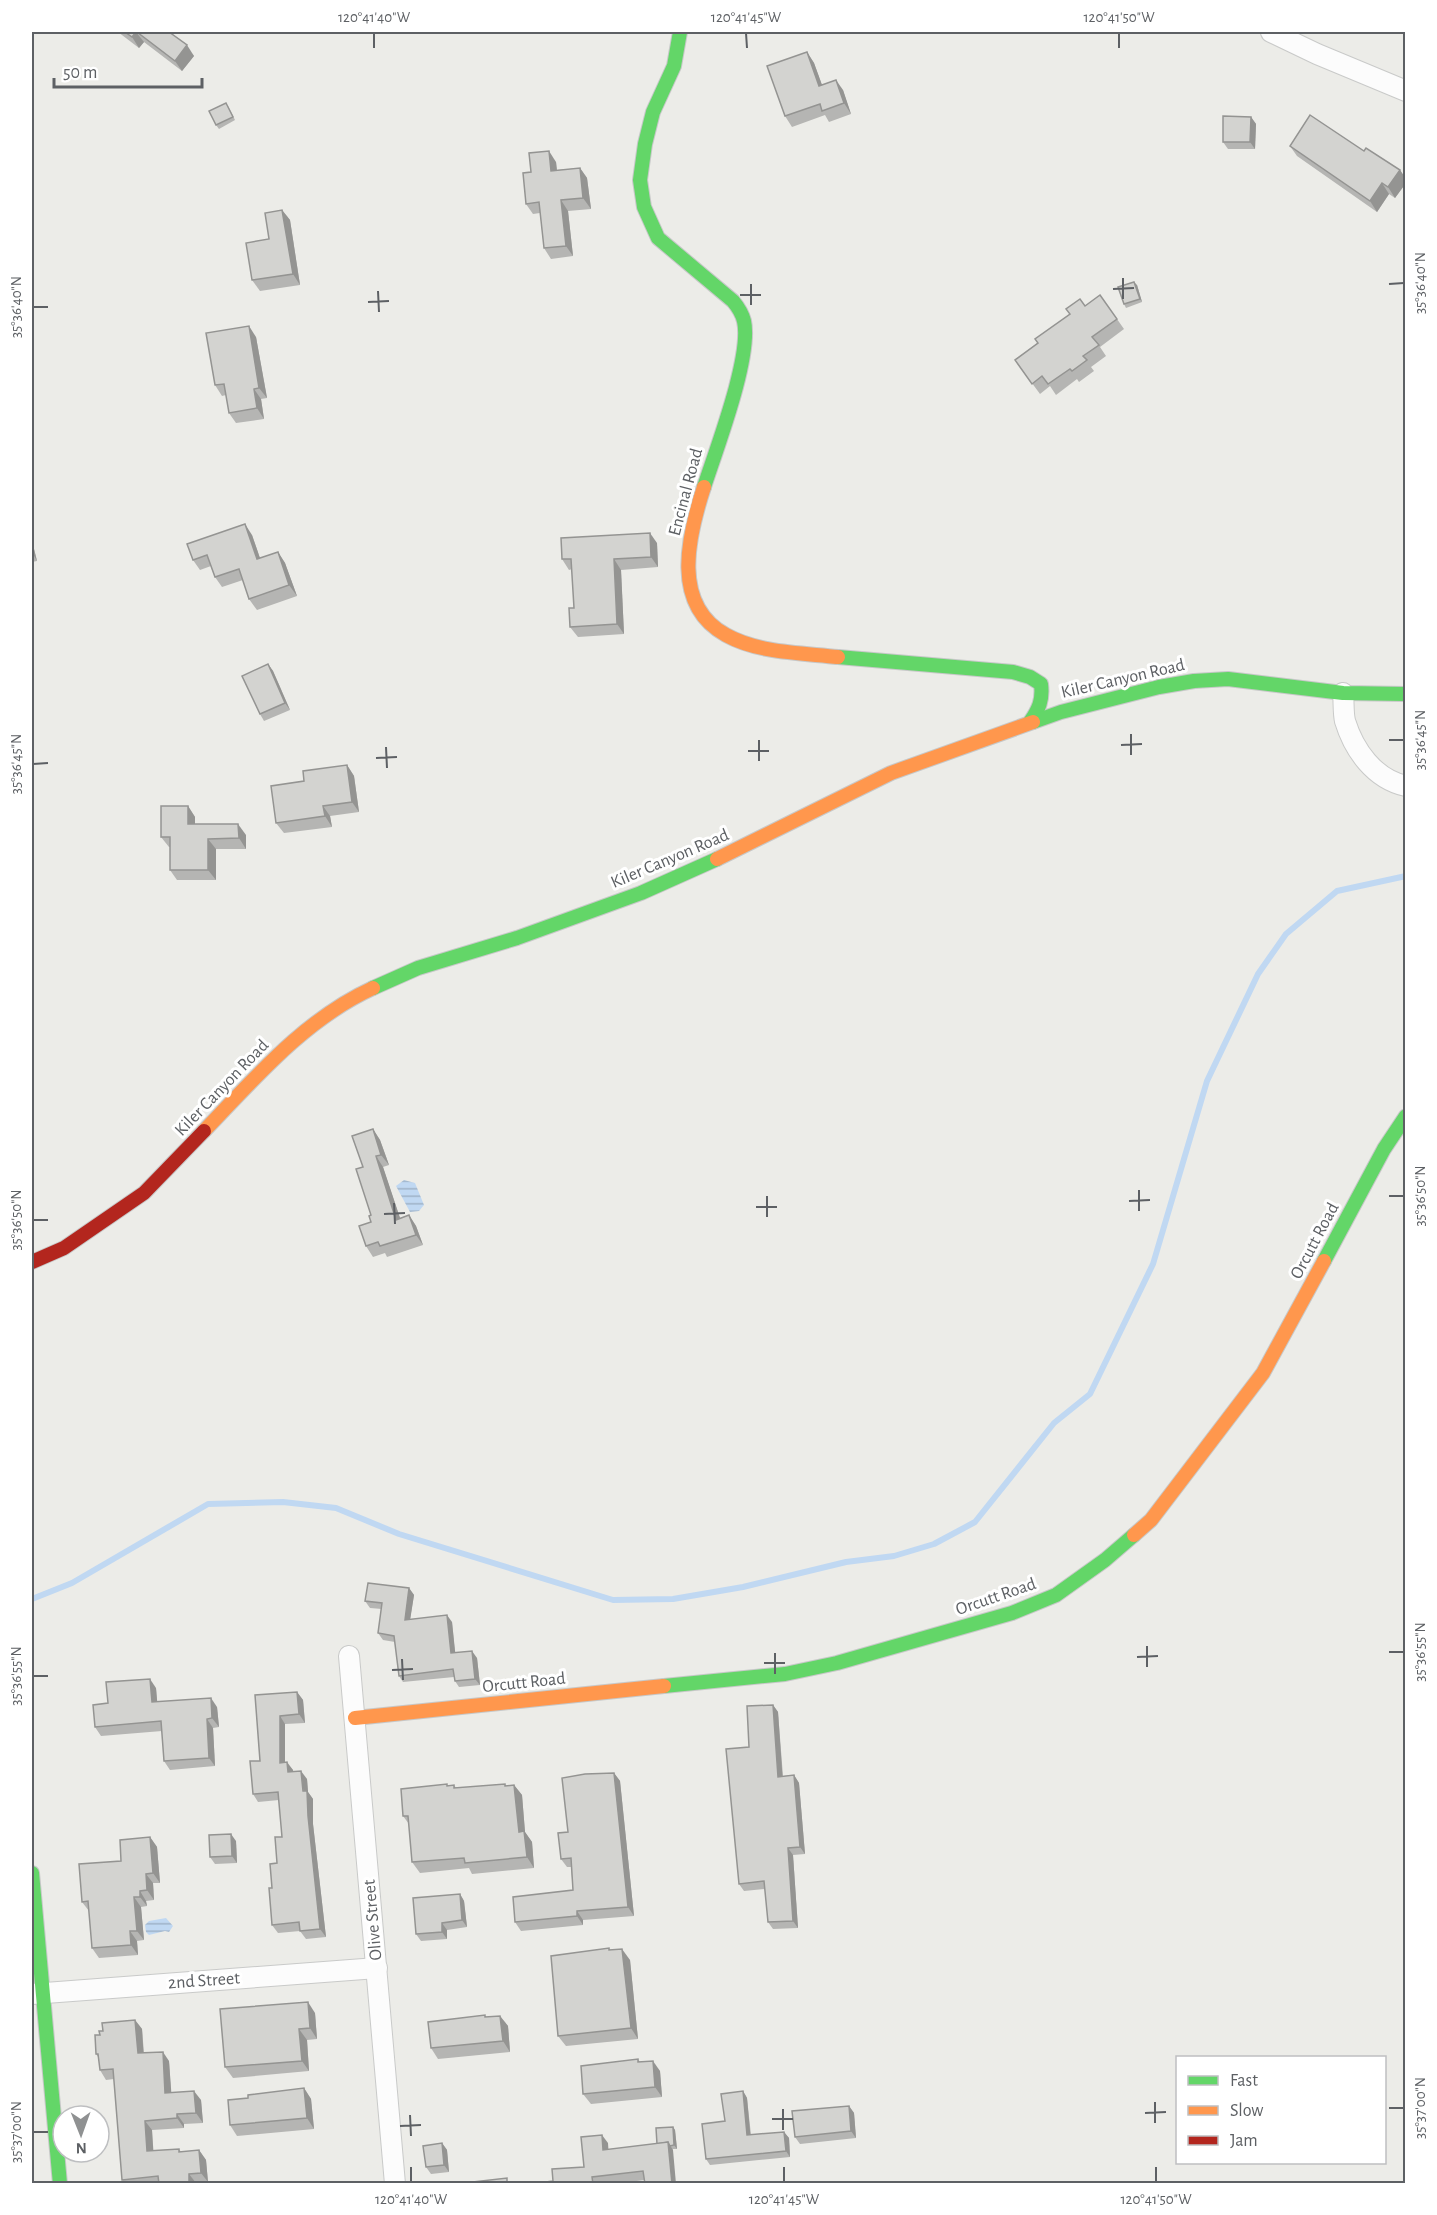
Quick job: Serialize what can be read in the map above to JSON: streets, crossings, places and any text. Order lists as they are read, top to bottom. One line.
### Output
{"streets":{"street":["Encinal Road","Kiler Canyon Road","Orcutt Road","Olive Street","2nd Street"]},"crossings":[["Encinal Road","Kiler Canyon Road"],["Orcutt Road","Olive Street"],["Olive Street","2nd Street"]],"legend":["Fast","Slow","Jam"],"scale_bar":"50 m","north":"bottom","coordinates":["120°41'40\"W","120°41'45\"W","120°41'50\"W","35°36'40\"N","35°36'45\"N","35°36'50\"N","35°36'55\"N","35°37'00\"N"]}
